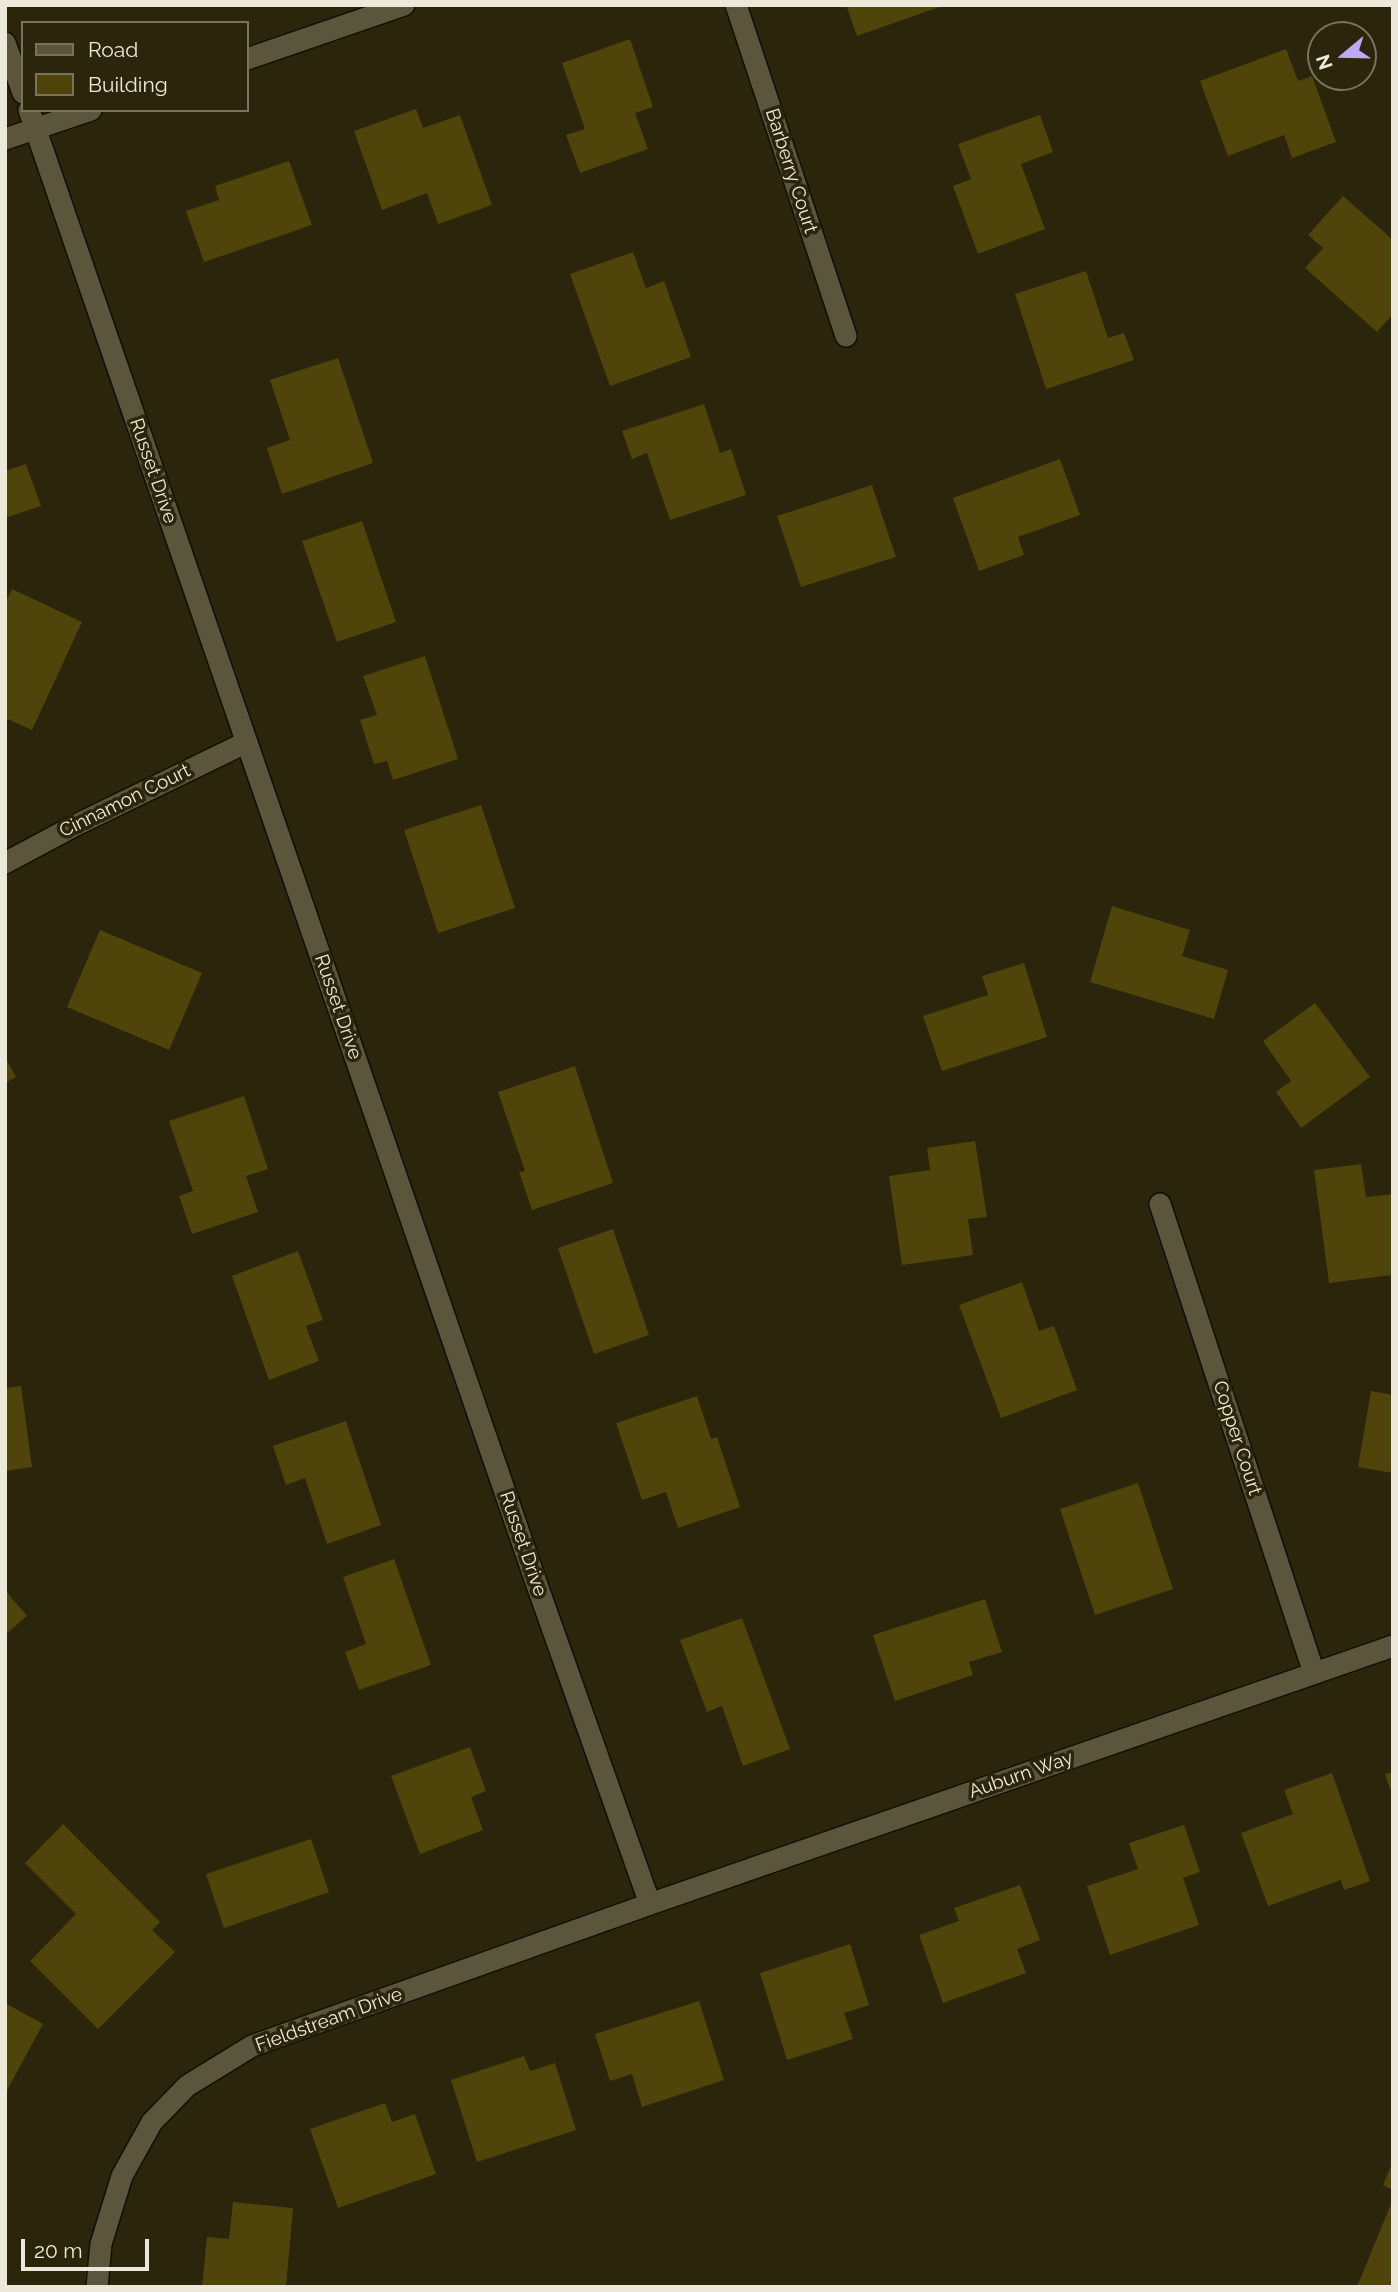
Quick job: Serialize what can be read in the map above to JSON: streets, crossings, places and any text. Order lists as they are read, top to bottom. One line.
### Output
{"streets":{"street":["Barberry Court","Russet Drive","Cinnamon Court","Copper Court","Auburn Way","Fieldstream Drive"]},"crossings":[["Russet Drive","Cinnamon Court"],["Russet Drive","Auburn Way"],["Russet Drive","Fieldstream Drive"],["Copper Court","Auburn Way"],["Auburn Way","Fieldstream Drive"]],"legend":["Road","Building"],"scale_bar":"20 m","north":"left"}
